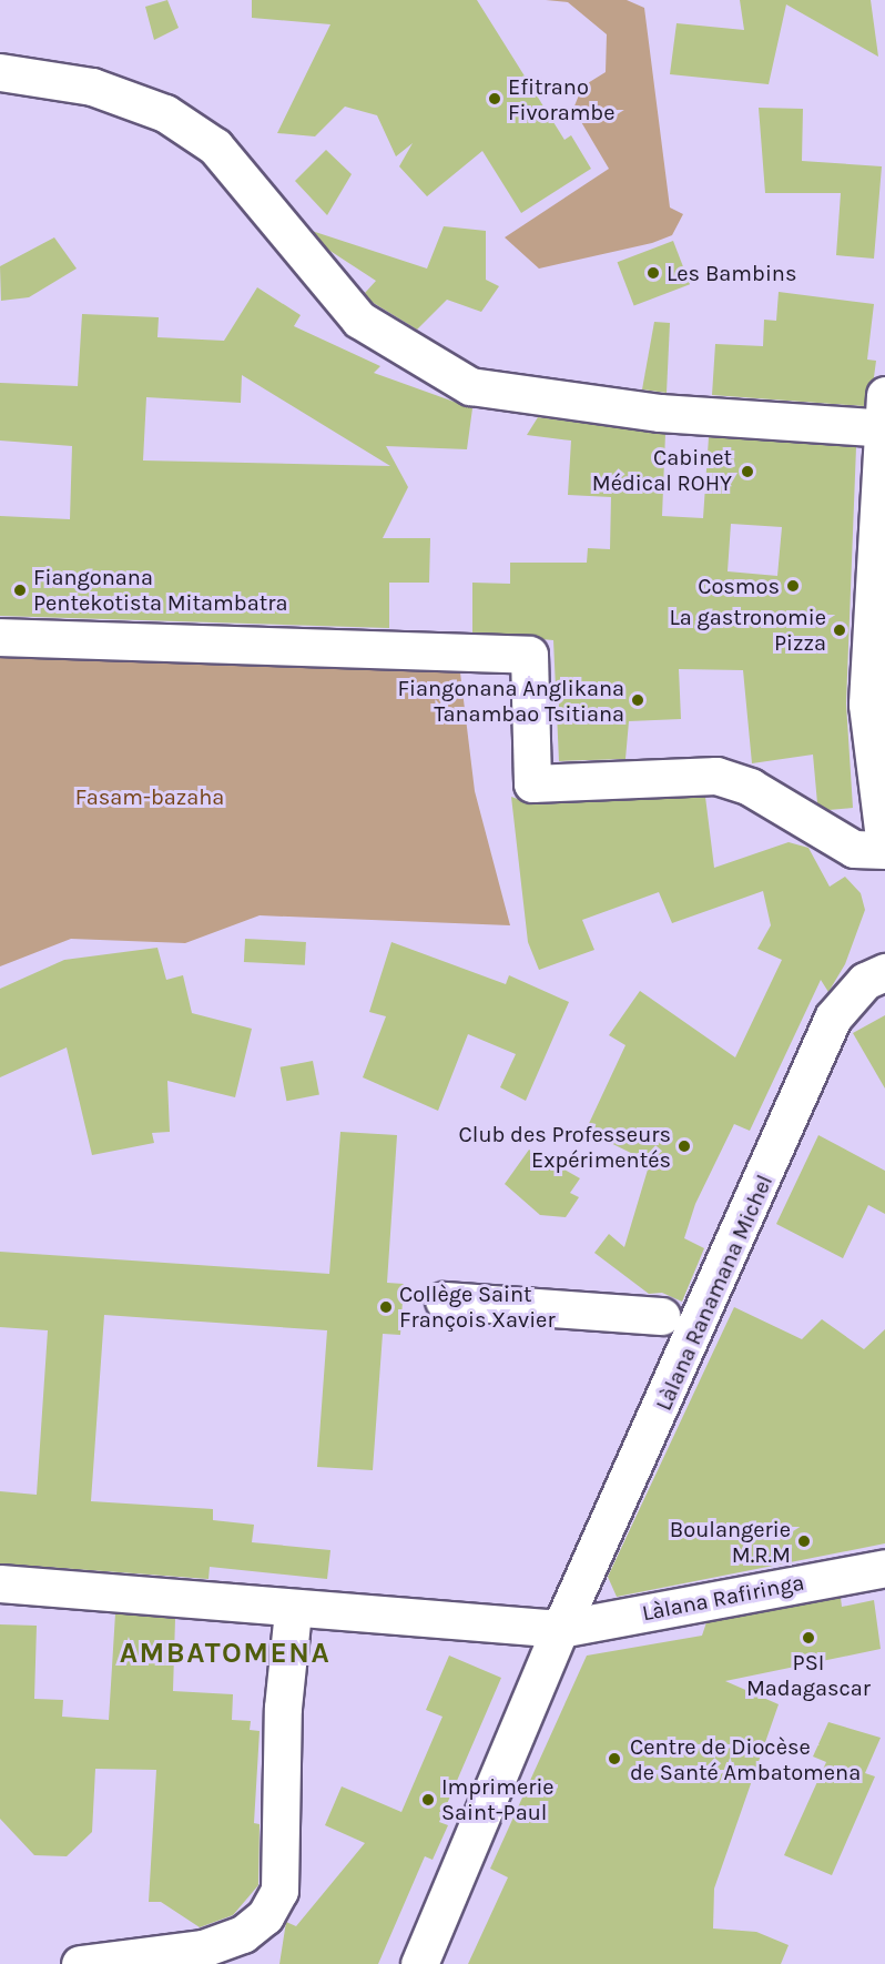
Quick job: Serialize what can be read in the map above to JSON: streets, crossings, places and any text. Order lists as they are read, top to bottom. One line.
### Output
{"streets":{"street":["Làlana Ranamana Michel","Làlana Rafiringa"]},"crossings":[["Làlana Ranamana Michel","Làlana Rafiringa"]],"districts":["AMBATOMENA"],"parks":["Fasam-bazaha"],"places":["Efitrano Fivorambe","Les Bambins","Cabinet Médical ROHY","Cosmos","Fiangonana Pentekotista Mitambatra","La gastronomie Pizza","Fiangonana Anglikana Tanambao Tsitiana","Club des Professeurs Expérimentés","Collège Saint François Xavier","Boulangerie M.R.M","PSI Madagascar","Centre de Diocèse de Santé Ambatomena","Imprimerie Saint-Paul"]}
